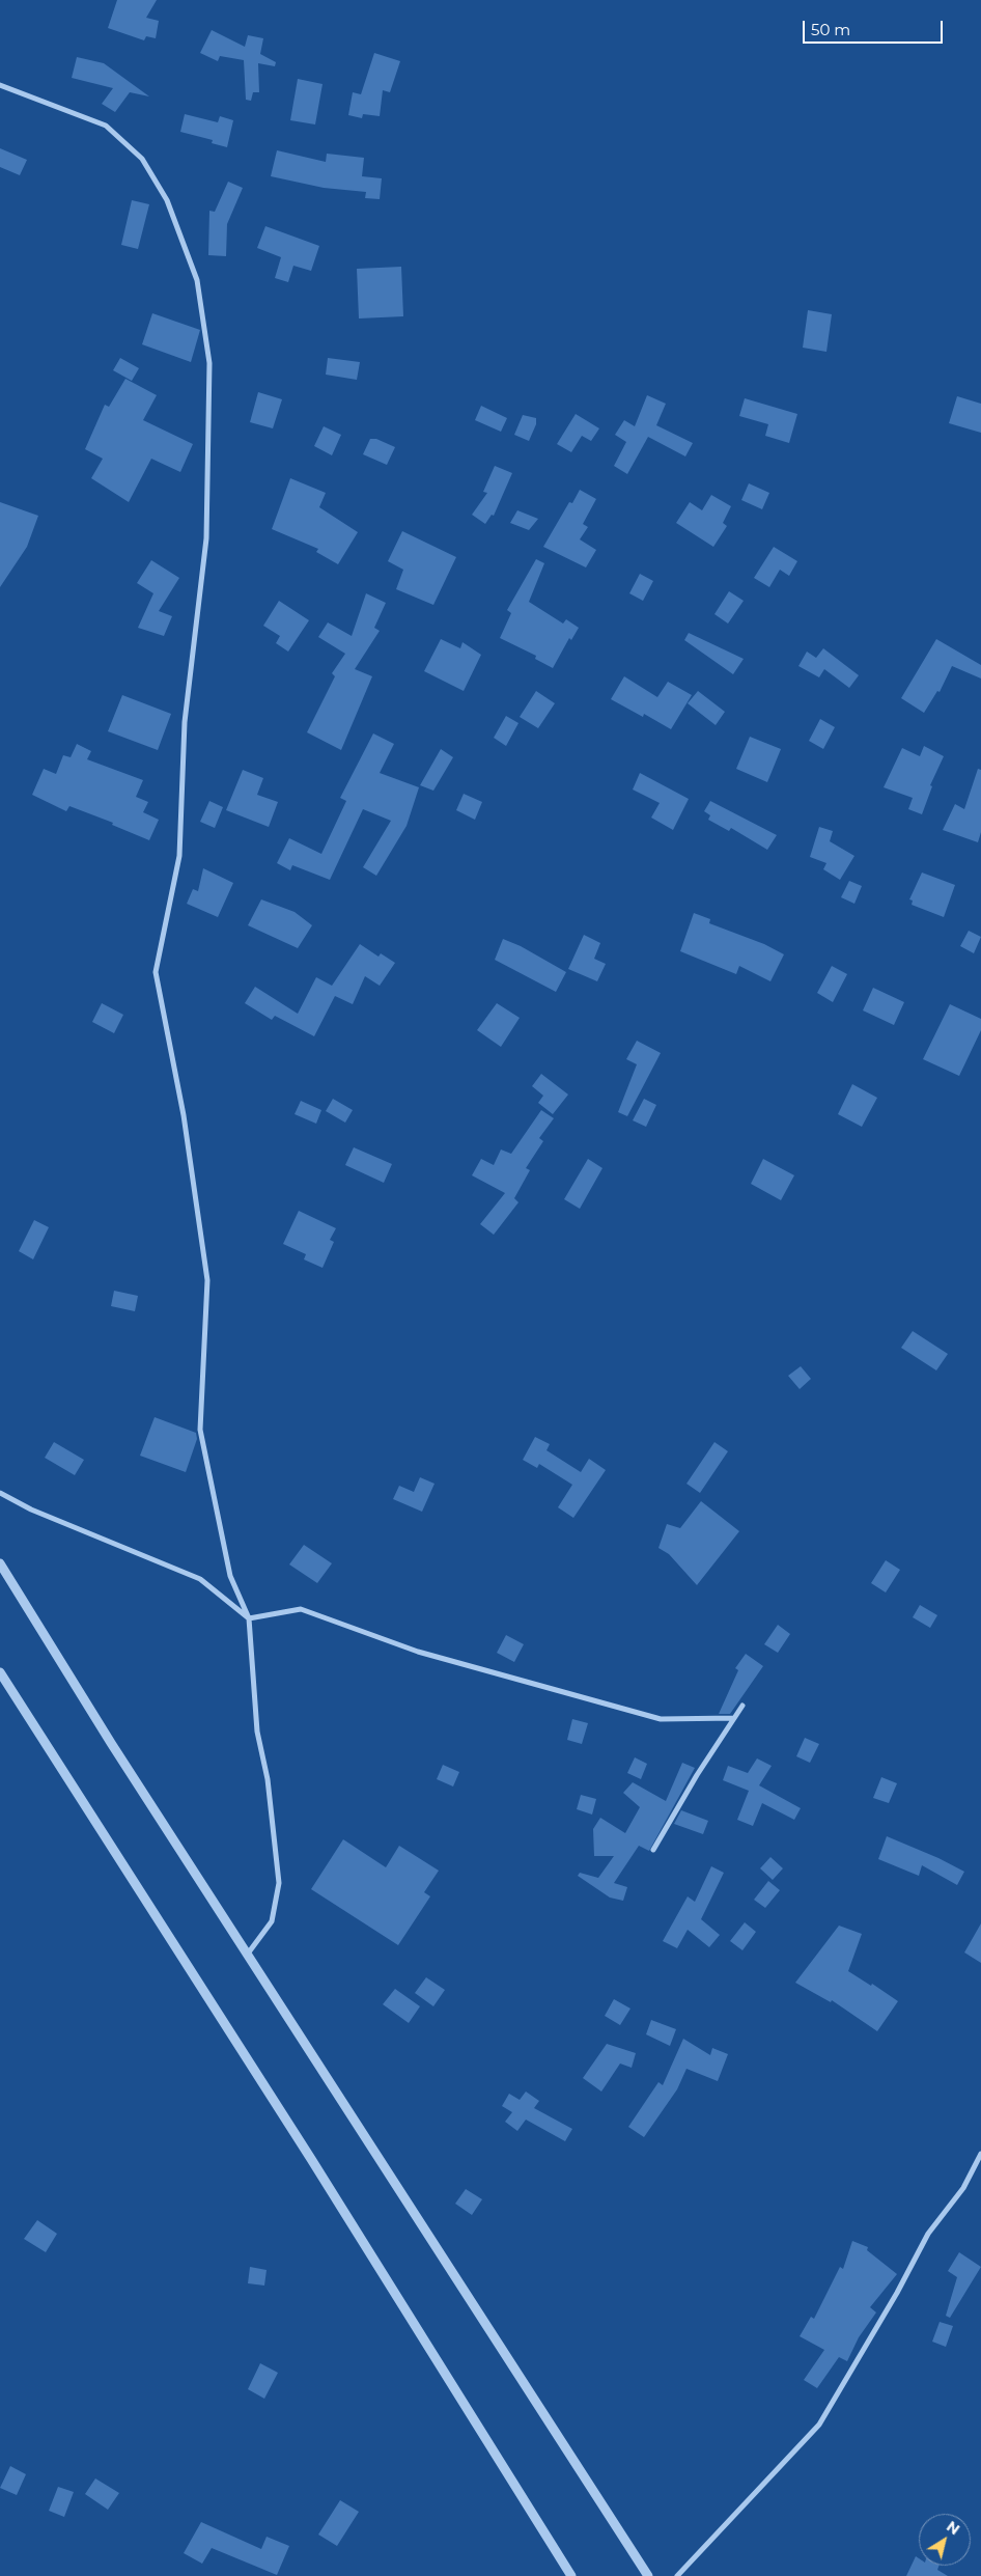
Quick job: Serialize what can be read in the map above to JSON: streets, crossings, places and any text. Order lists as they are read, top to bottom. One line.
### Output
{"scale_bar":"50 m","north":"top right"}
